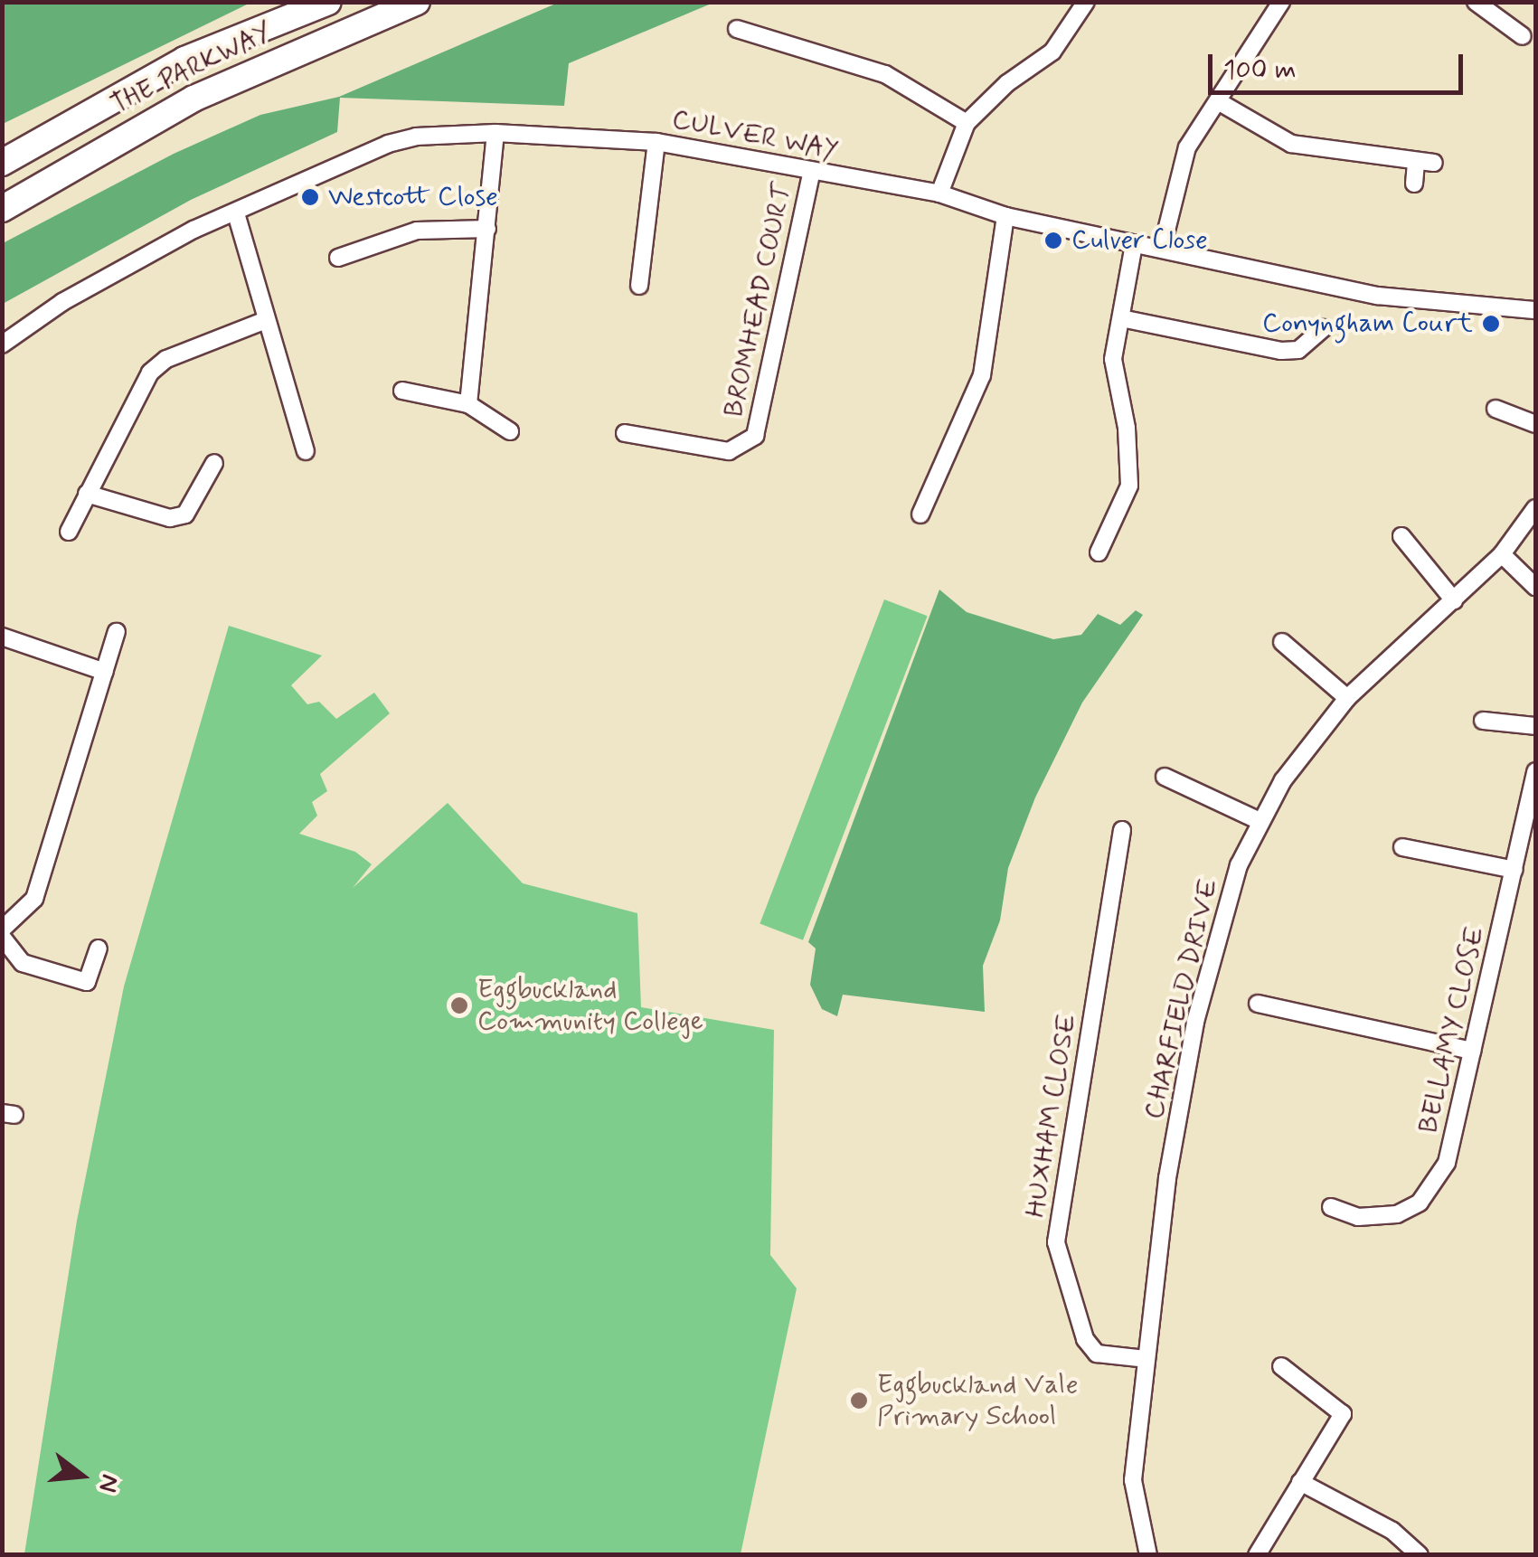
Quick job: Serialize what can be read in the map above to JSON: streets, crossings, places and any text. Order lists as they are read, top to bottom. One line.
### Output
{"streets":{"highway":["THE PARKWAY"],"street":["CULVER WAY","BROMHEAD COURT","CHARFIELD DRIVE","BELLAMY CLOSE","HUXHAM CLOSE"]},"crossings":[["CULVER WAY","BROMHEAD COURT"],["CHARFIELD DRIVE","HUXHAM CLOSE"]],"places":["Westcott Close","Culver Close","Conyngham Court","Eggbuckland Community College","Eggbuckland Vale Primary School"],"scale_bar":"100 m","north":"right"}
